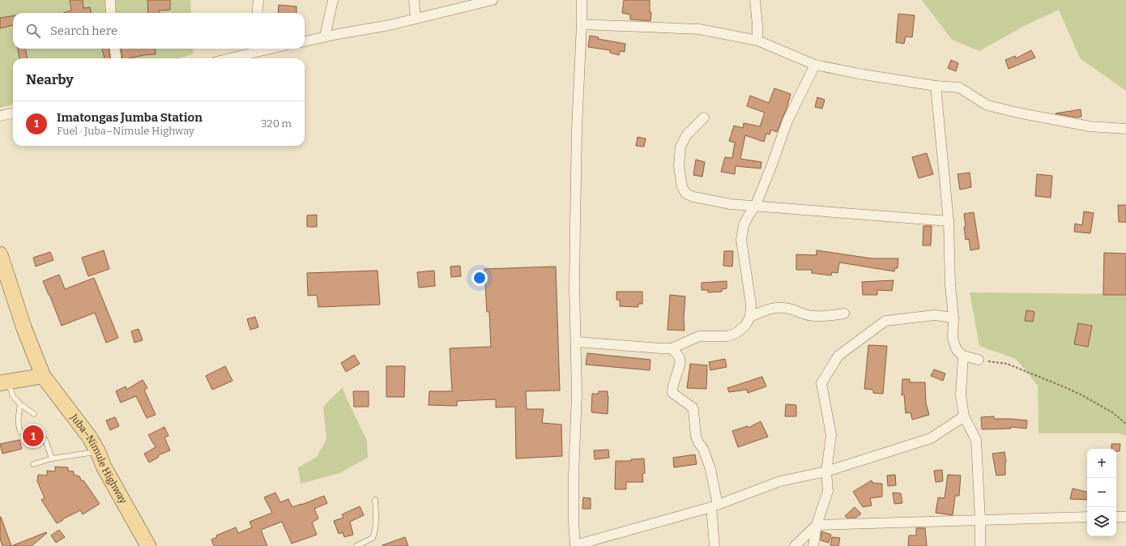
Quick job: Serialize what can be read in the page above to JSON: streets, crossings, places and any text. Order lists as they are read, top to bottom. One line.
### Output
{"streets":{"main road":["Juba–Nimule Highway"]},"page":{"search":"Search here","heading":"Nearby","list":[{"mark":"1","name":"Imatongas Jumba Station","note":"Fuel · Juba–Nimule Highway","value":"320 m"}],"pins":"1","map_buttons":["+","−"]}}
